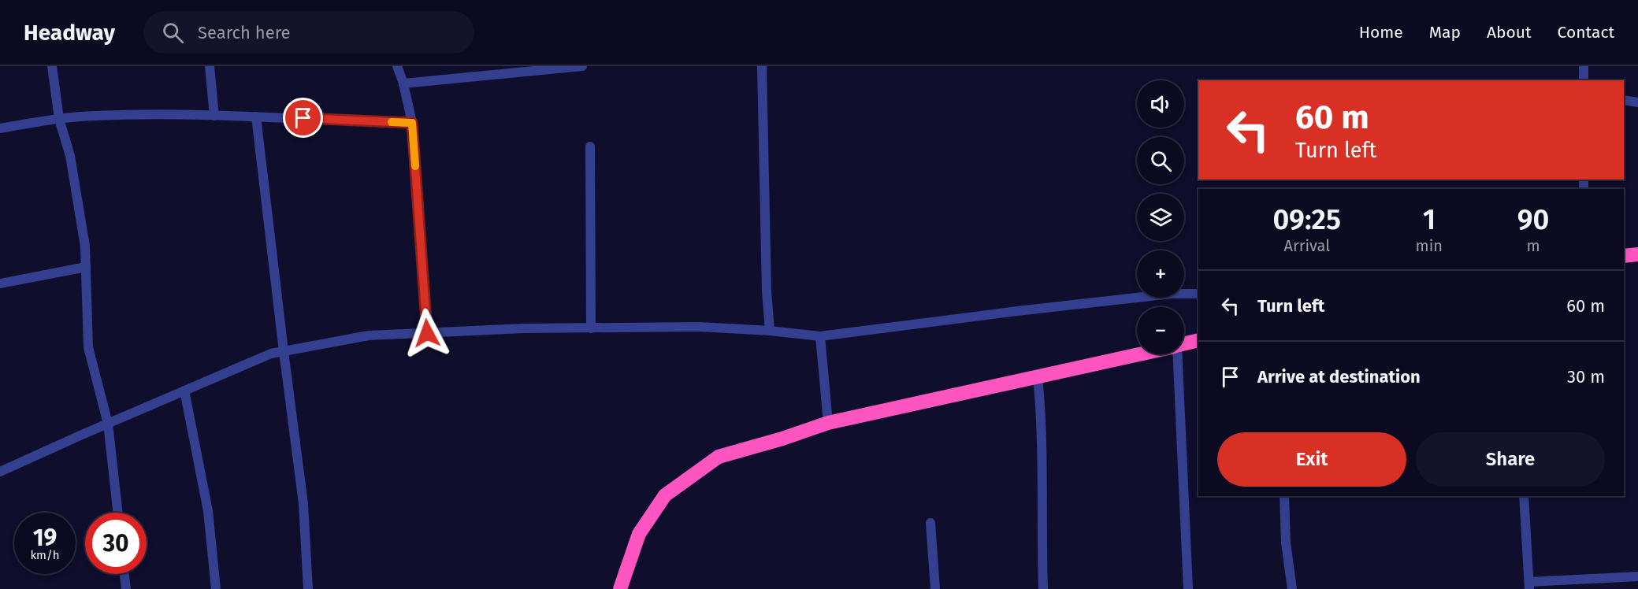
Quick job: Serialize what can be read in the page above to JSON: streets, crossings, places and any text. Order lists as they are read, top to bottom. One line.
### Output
{"page":{"header":"Headway","search":"Search here","nav":["Home","Map","About","Contact"],"map_buttons":["+","−"],"turn":["60 m","Turn left"],"eta":["09:25","Arrival","1","min","90","m"],"list":[{"name":"Turn left","value":"60 m"},{"name":"Arrive at destination","value":"30 m"}],"buttons":["Exit","Share"],"speed":"19 km/h","limit":"30"}}
